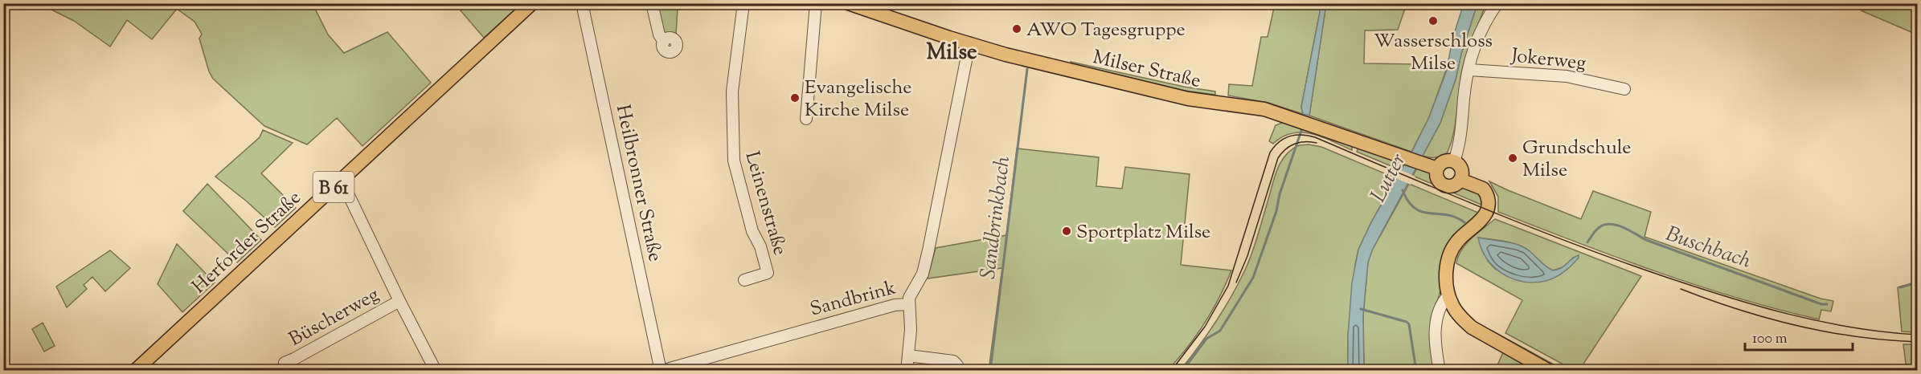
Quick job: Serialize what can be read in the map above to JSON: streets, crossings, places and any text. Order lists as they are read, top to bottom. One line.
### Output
{"streets":{"main road":["Milser Straße","B 61","Herforder Straße"],"street":["Jokerweg","Heilbronner Straße","Leinenstraße","Sandbrink","Büscherweg"]},"crossings":[["Milser Straße","Sandbrink"],["Heilbronner Straße","Sandbrink"],["Herforder Straße","Büscherweg"]],"districts":["Milse"],"water":["Lutter","Sandbrinkbach","Buschbach"],"places":["Wasserschloss Milse","AWO Tagesgruppe","Evangelische Kirche Milse","Grundschule Milse","Sportplatz Milse"],"scale_bar":"100 m"}
